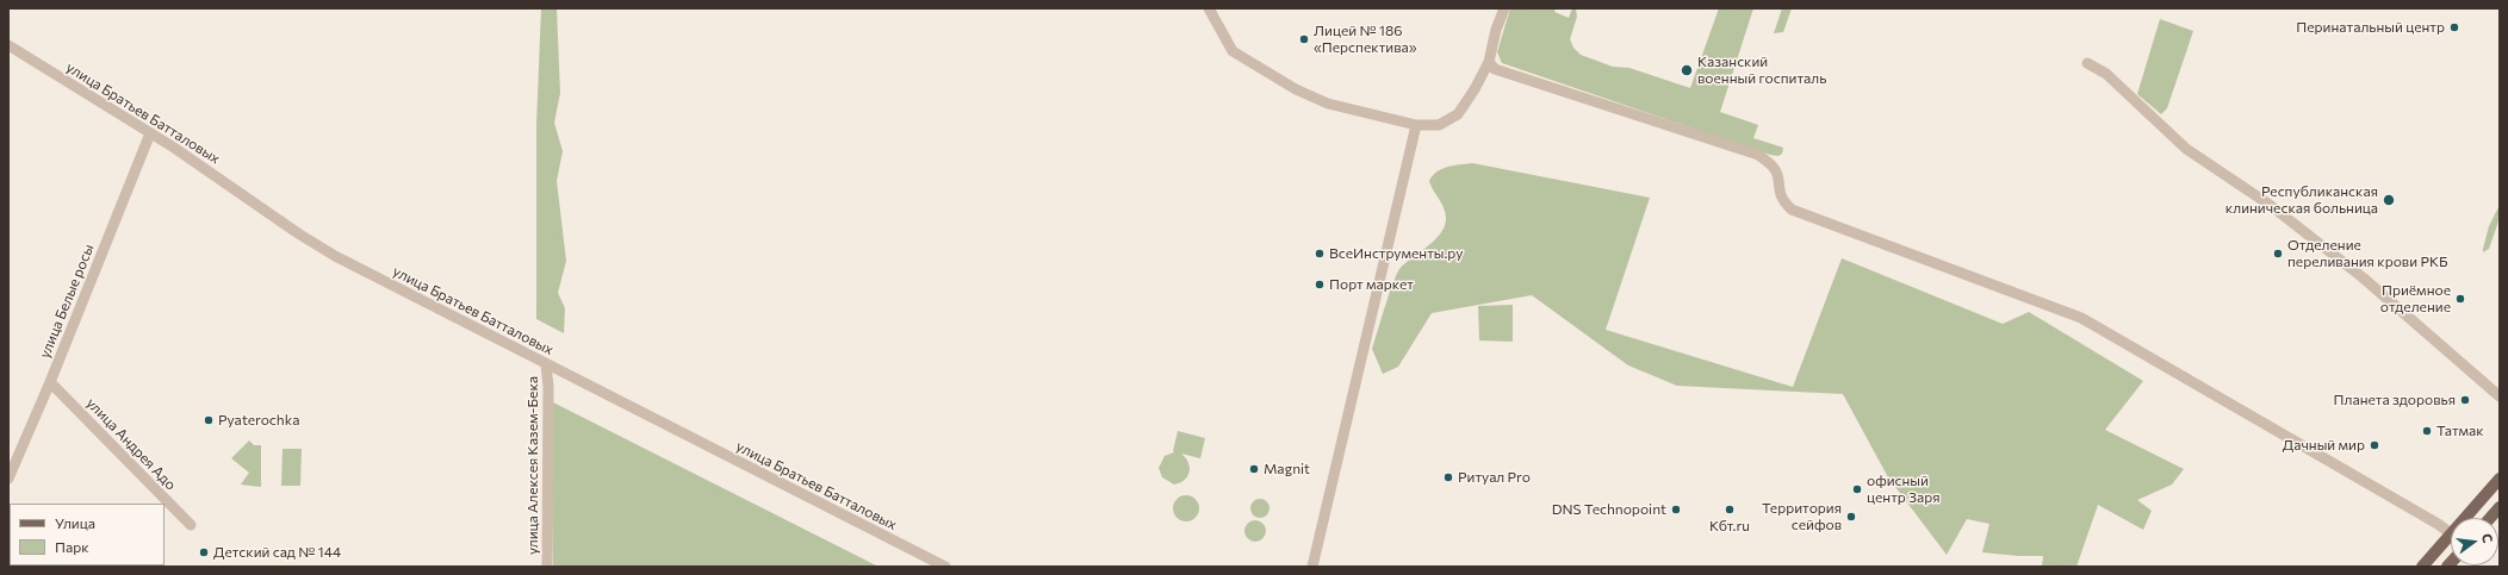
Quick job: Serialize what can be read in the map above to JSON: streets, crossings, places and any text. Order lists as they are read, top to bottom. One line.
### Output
{"streets":{"street":["улица Братьев Батталовых","улица Белые росы","улица Андрея Адо","улица Алексея Казем-Бека"]},"crossings":[["улица Братьев Батталовых","улица Белые росы"],["улица Братьев Батталовых","улица Алексея Казем-Бека"],["улица Белые росы","улица Андрея Адо"]],"places":["Перинатальный центр","Лицей № 186 «Перспектива»","Казанский военный госпиталь","Республиканская клиническая больница","ВсеИнструменты.ру","Отделение переливания крови РКБ","Порт маркет","Приёмное отделение","Планета здоровья","Pyaterochka","Татмак","Дачный мир","Magnit","Ритуал Pro","офисный центр Заря","DNS Technopoint","Кбт.ru","Территория сейфов","Детский сад № 144"],"legend":["Улица","Парк"],"north":"right"}
